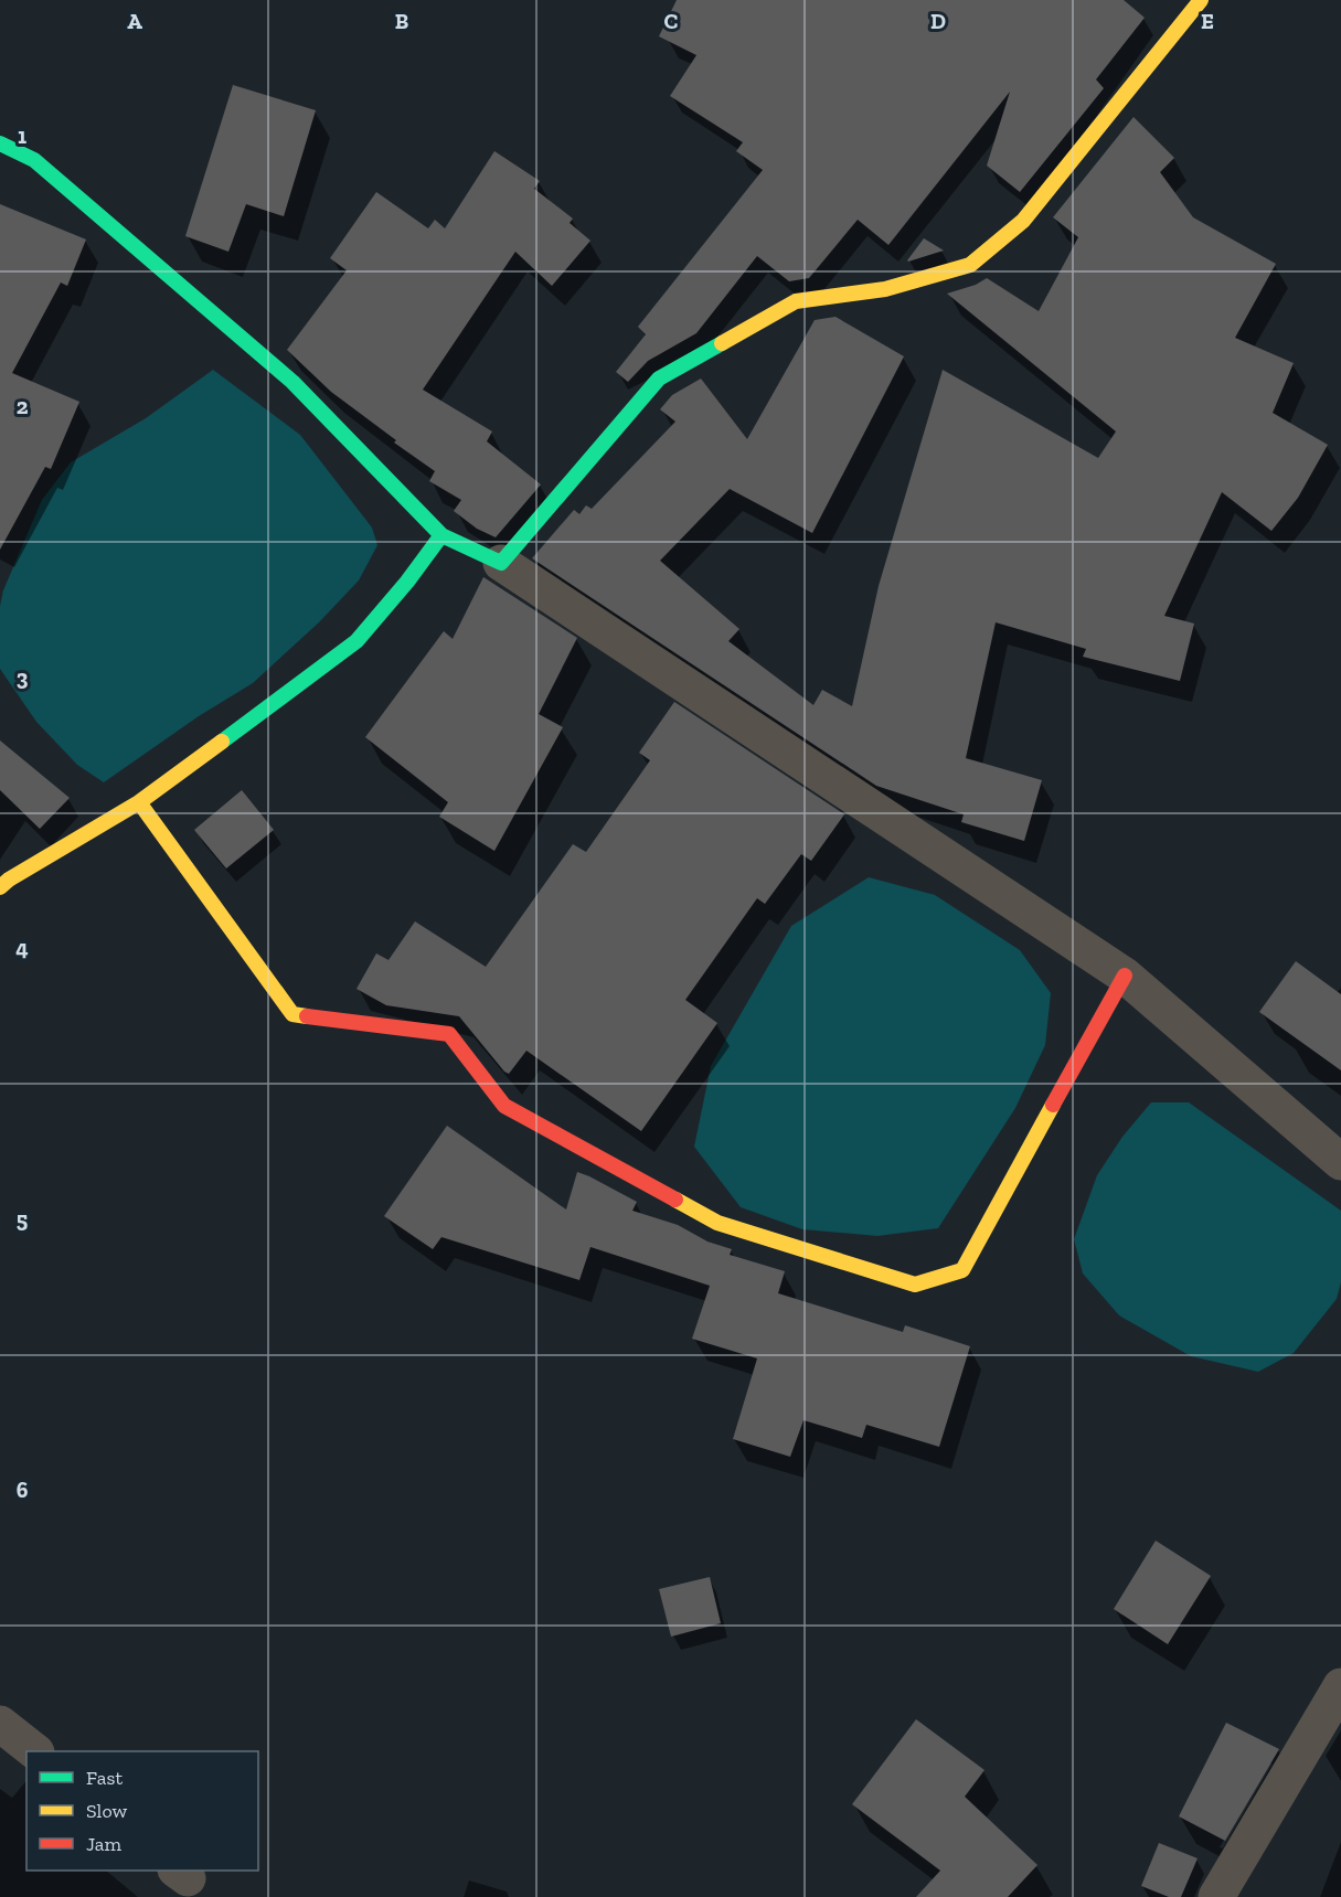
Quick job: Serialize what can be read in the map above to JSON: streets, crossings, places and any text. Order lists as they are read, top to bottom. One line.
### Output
{"legend":["Fast","Slow","Jam"],"grid":{"columns":["A","B","C","D","E"],"rows":["1","2","3","4","5","6"]}}
